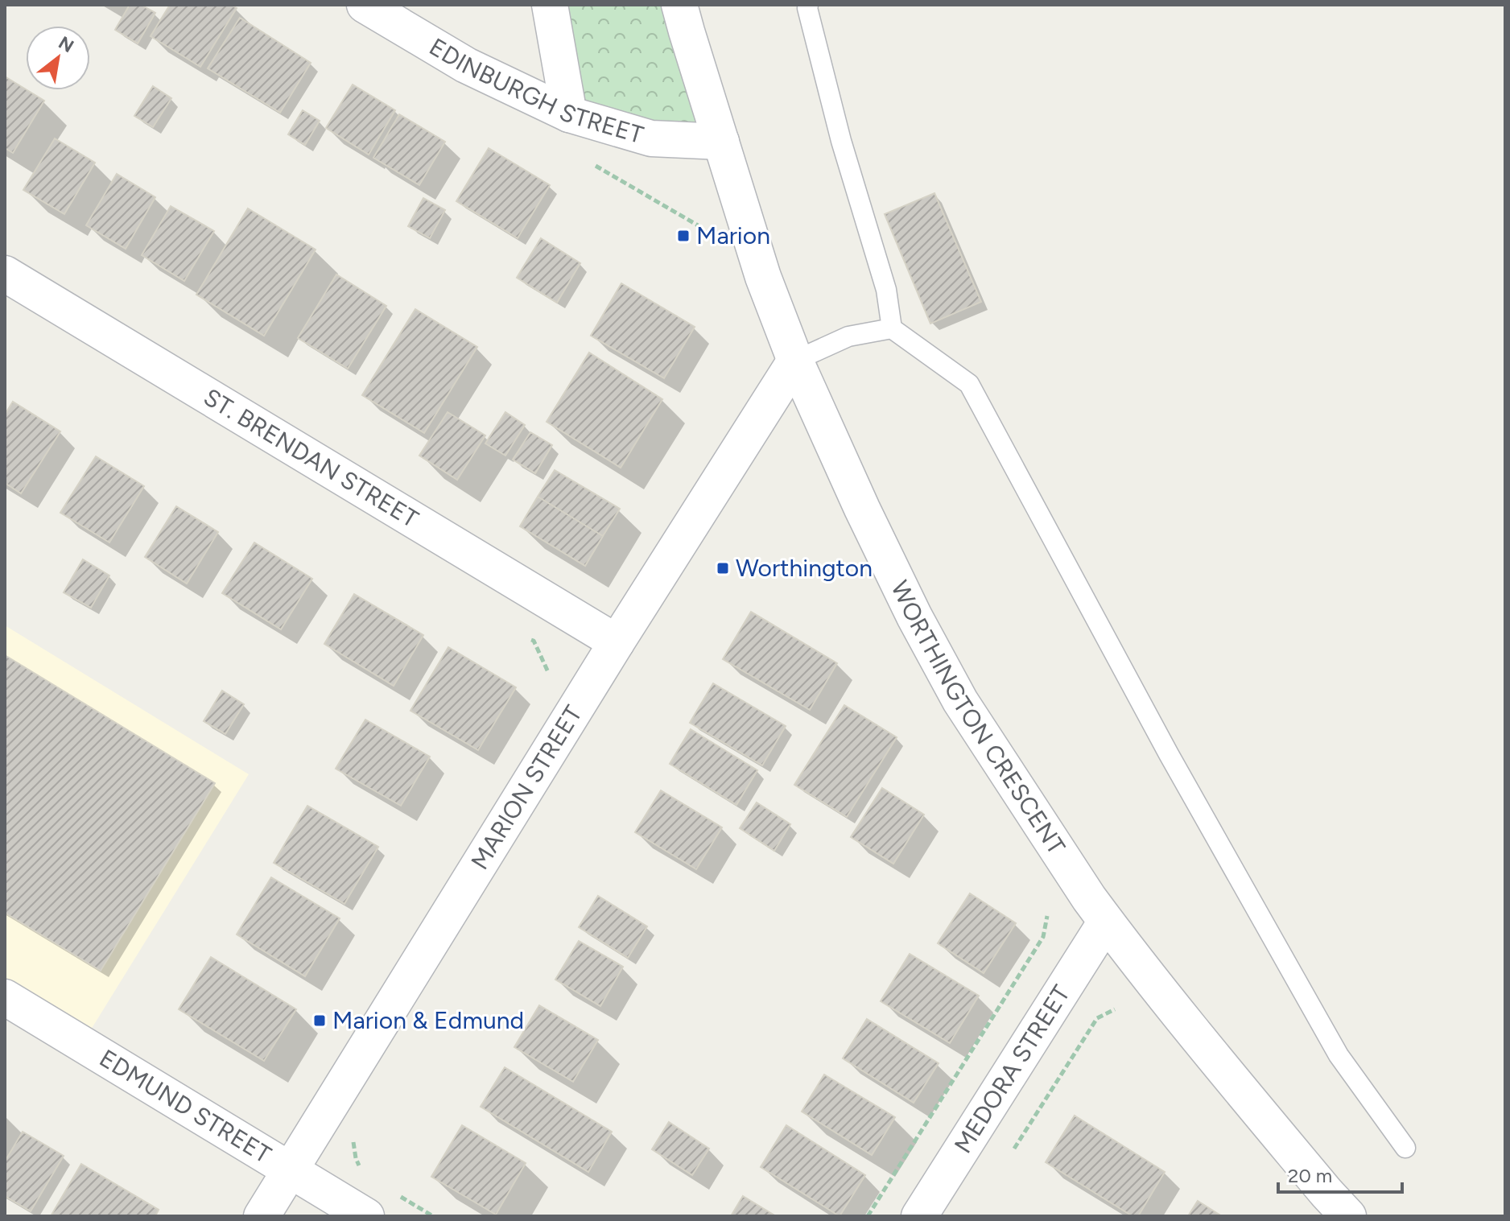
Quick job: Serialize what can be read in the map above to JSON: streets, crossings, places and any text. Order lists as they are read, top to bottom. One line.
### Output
{"streets":{"street":["EDINBURGH STREET","ST. BRENDAN STREET","WORTHINGTON CRESCENT","MARION STREET","MEDORA STREET","EDMUND STREET"]},"crossings":[["EDINBURGH STREET","WORTHINGTON CRESCENT"],["ST. BRENDAN STREET","MARION STREET"],["WORTHINGTON CRESCENT","MARION STREET"],["WORTHINGTON CRESCENT","MEDORA STREET"],["MARION STREET","EDMUND STREET"]],"places":{"transit":["Marion","Worthington","Marion & Edmund"]},"scale_bar":"20 m","north":"top right"}
